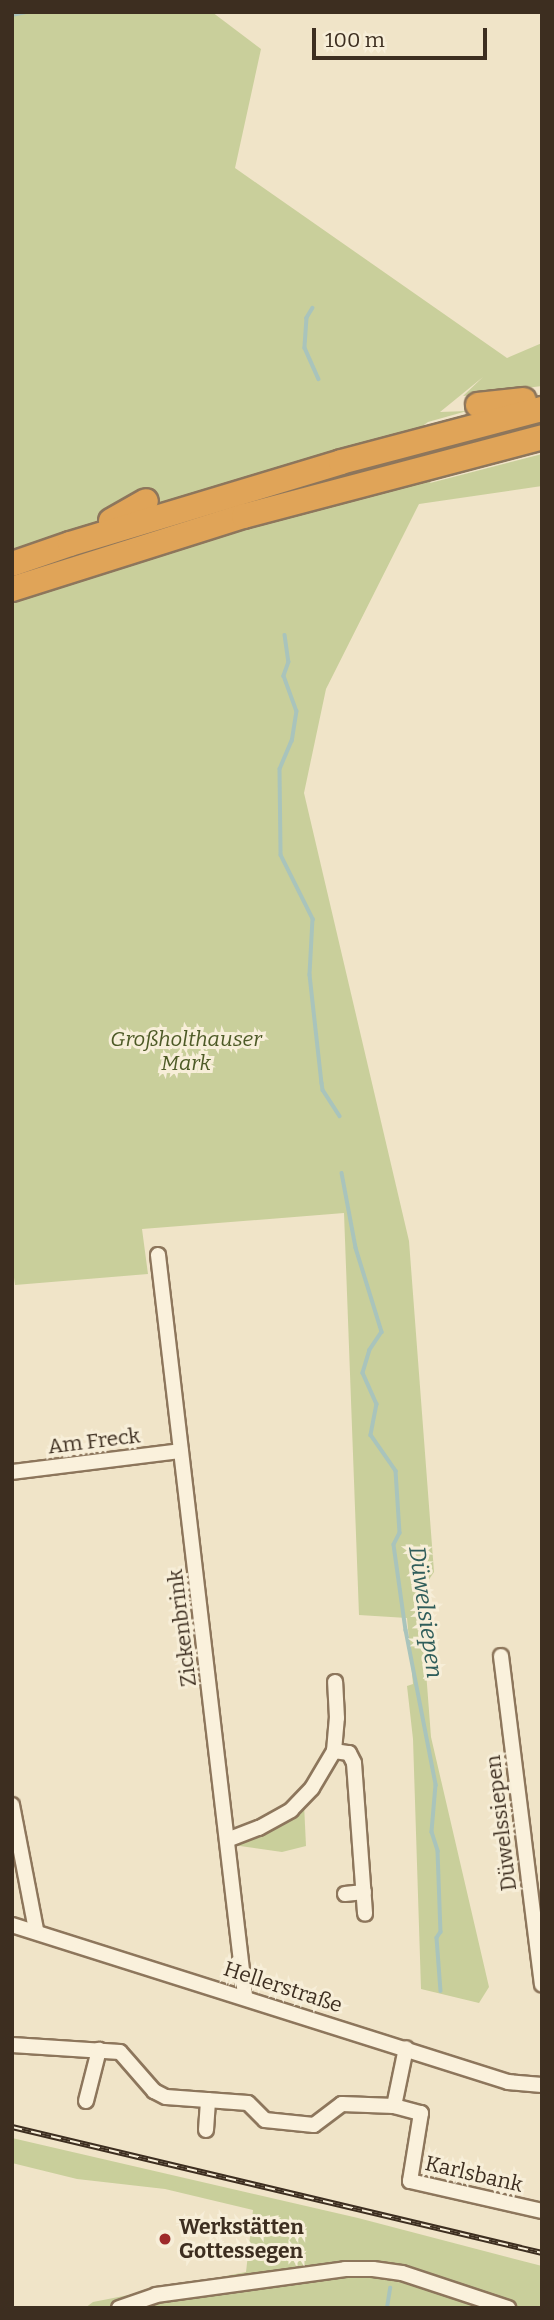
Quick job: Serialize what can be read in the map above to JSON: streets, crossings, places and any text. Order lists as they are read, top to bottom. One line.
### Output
{"streets":{"street":["Am Freck","Zickenbrink","Düwelssiepen","Hellerstraße","Karlsbank"]},"crossings":[["Am Freck","Zickenbrink"],["Zickenbrink","Hellerstraße"]],"water":["Düwelsiepen"],"parks":["Großholthauser Mark"],"places":["Werkstätten Gottessegen"],"scale_bar":"100 m"}
